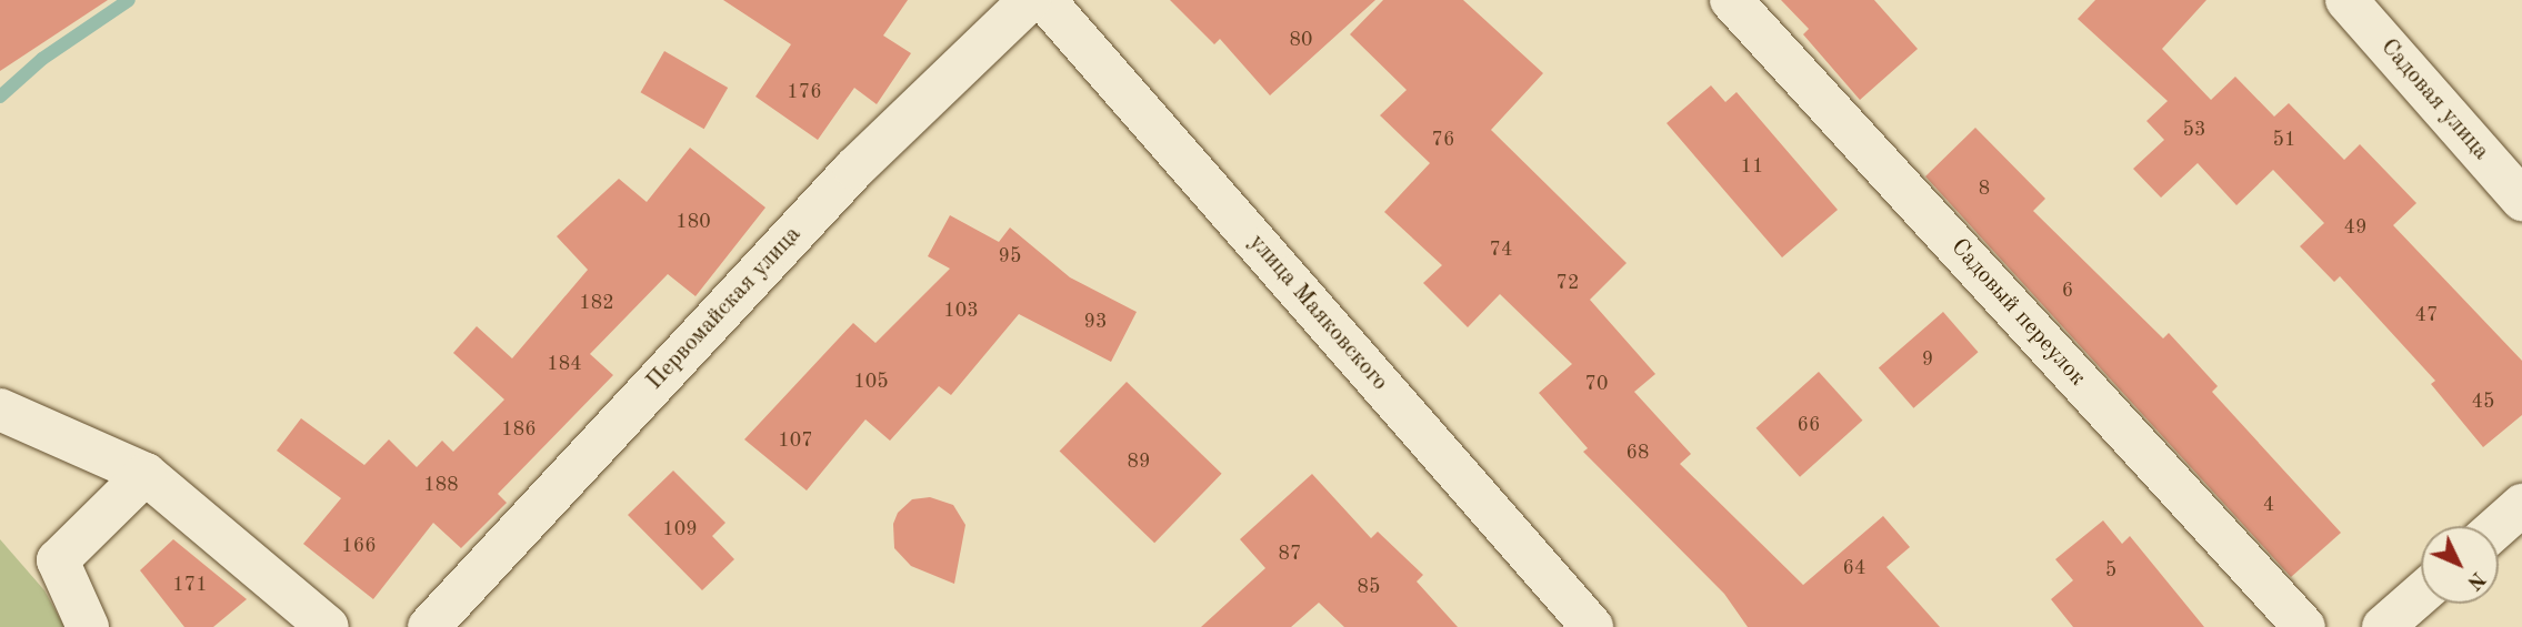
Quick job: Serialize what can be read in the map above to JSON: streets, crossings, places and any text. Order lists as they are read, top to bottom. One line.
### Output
{"streets":{"street":["Садовая улица","Первомайская улица","улица Маяковского","Садовый переулок"]},"house_numbers":["80","176","53","76","51","11","8","180","49","74","95","72","6","182","103","47","93","9","184","105","70","45","66","186","107","68","89","188","4","109","166","87","64","5","171","85"],"north":"bottom right"}
